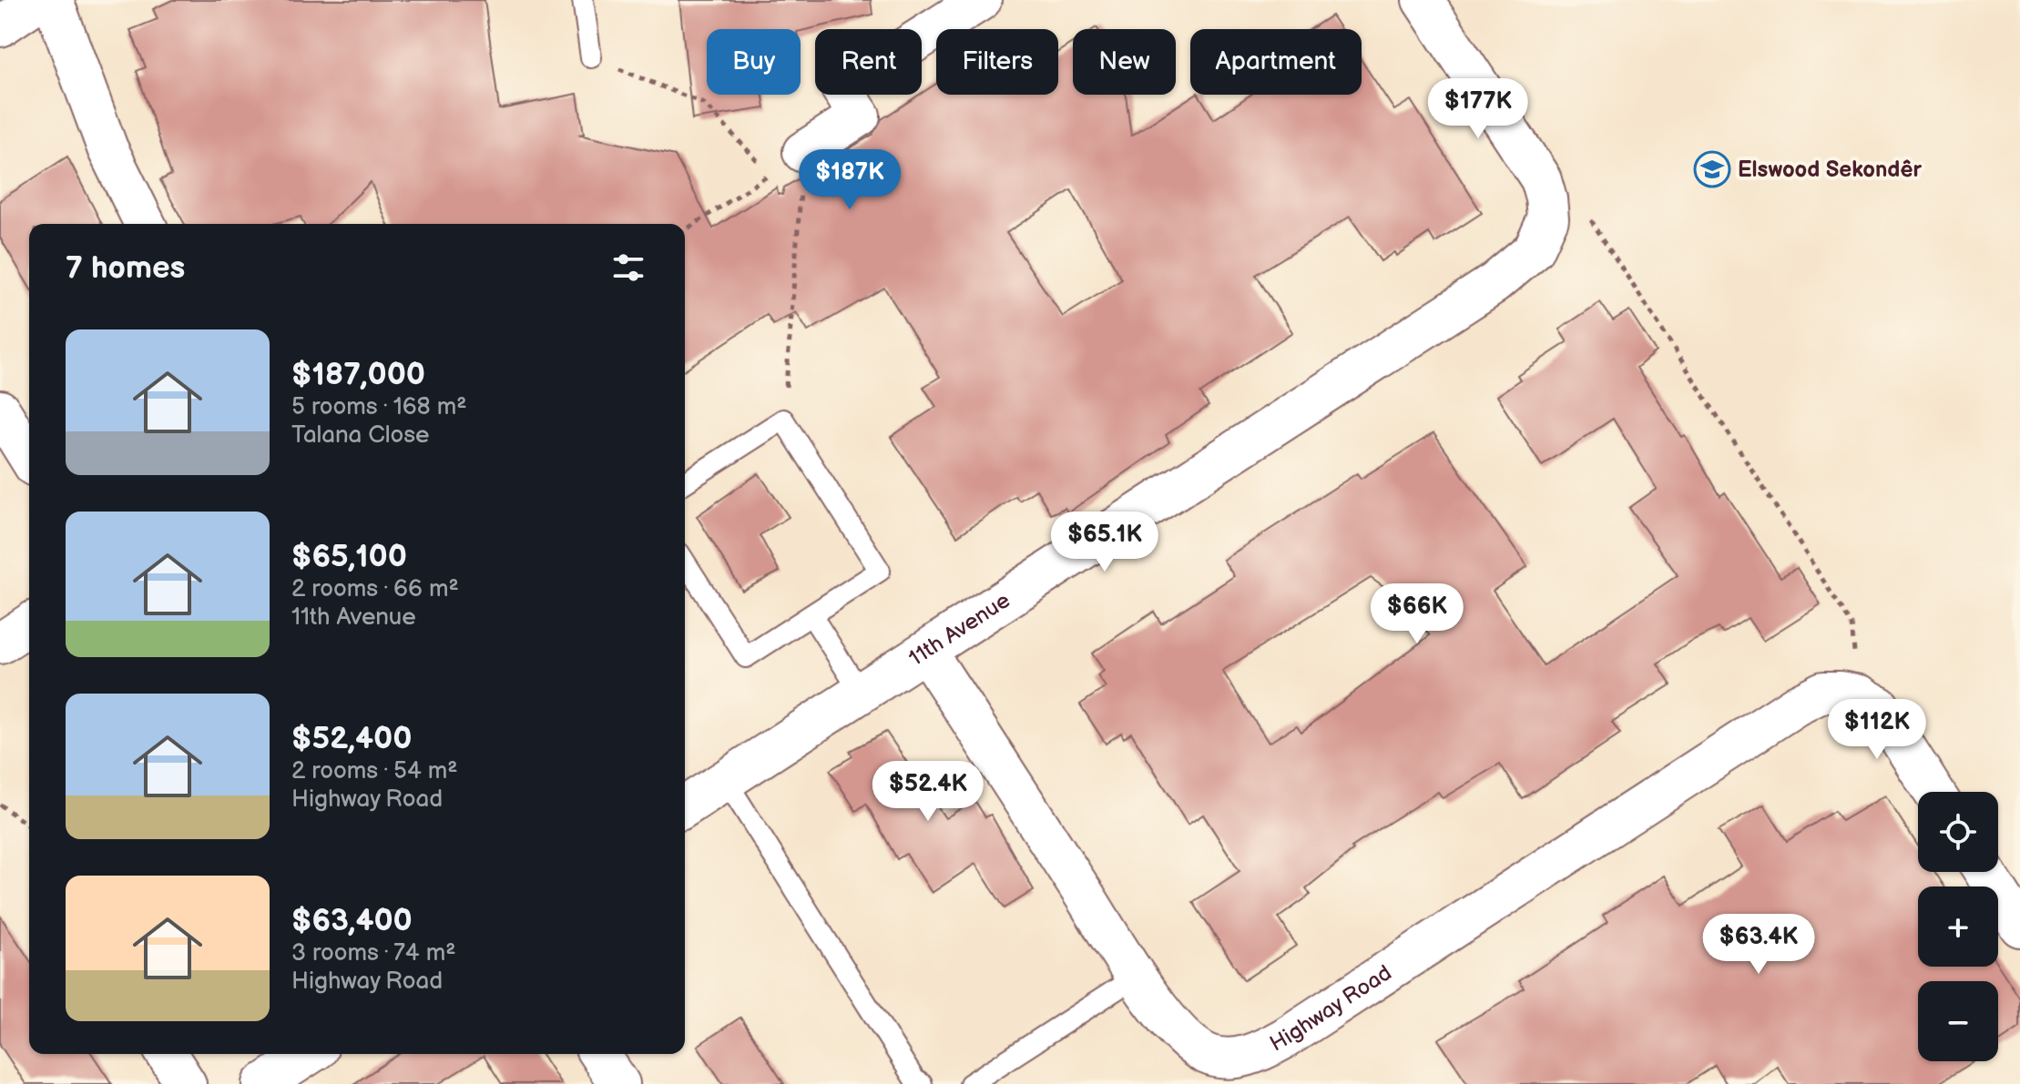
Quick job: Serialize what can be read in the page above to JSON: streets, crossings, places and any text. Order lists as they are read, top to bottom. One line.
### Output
{"streets":{"street":["11th Avenue","Highway Road"]},"crossings":[["11th Avenue","Highway Road"]],"places":{"school or university":["Elswood Sekondêr"]},"page":{"chip":["Buy","Rent","Filters","New","Apartment"],"price":["$177K","$187K","$65.1K","$66K","$112K","$52.4K","$63.4K"],"heading":"7 homes","list":[{"name":"$187,000","note":"5 rooms · 168 m² · Talana Close"},{"name":"$65,100","note":"2 rooms · 66 m² · 11th Avenue"},{"name":"$52,400","note":"2 rooms · 54 m² · Highway Road"},{"name":"$63,400","note":"3 rooms · 74 m² · Highway Road"}],"map_buttons":["+","−"]}}
